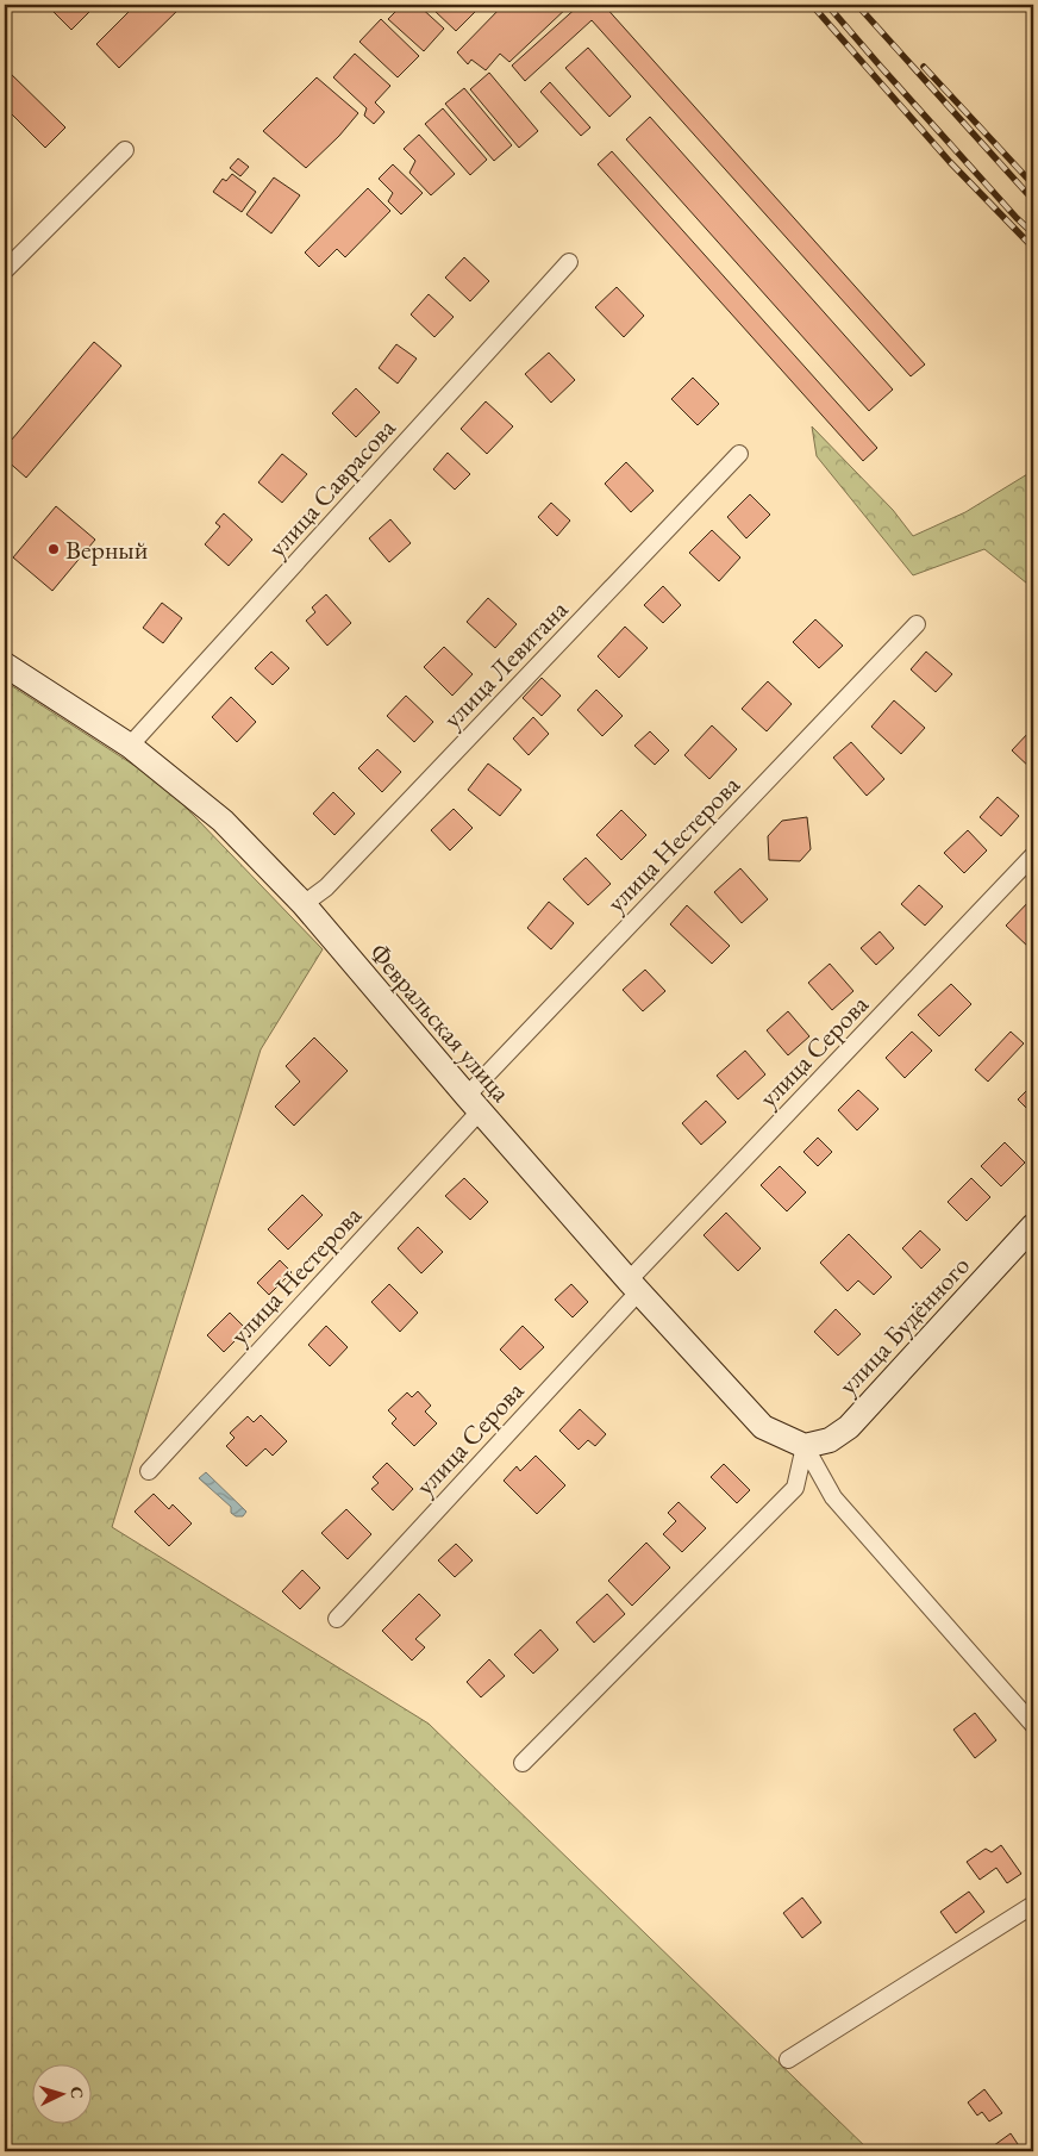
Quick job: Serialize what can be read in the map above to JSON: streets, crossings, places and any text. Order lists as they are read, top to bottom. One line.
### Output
{"streets":{"main road":["Февральская улица","улица Будённого"],"street":["улица Саврасова","улица Левитана","улица Нестерова","улица Серова"]},"crossings":[["улица Саврасова","Февральская улица"],["улица Левитана","Февральская улица"],["улица Нестерова","Февральская улица"],["Февральская улица","улица Серова"],["Февральская улица","улица Будённого"]],"places":["Верный"],"north":"right"}
